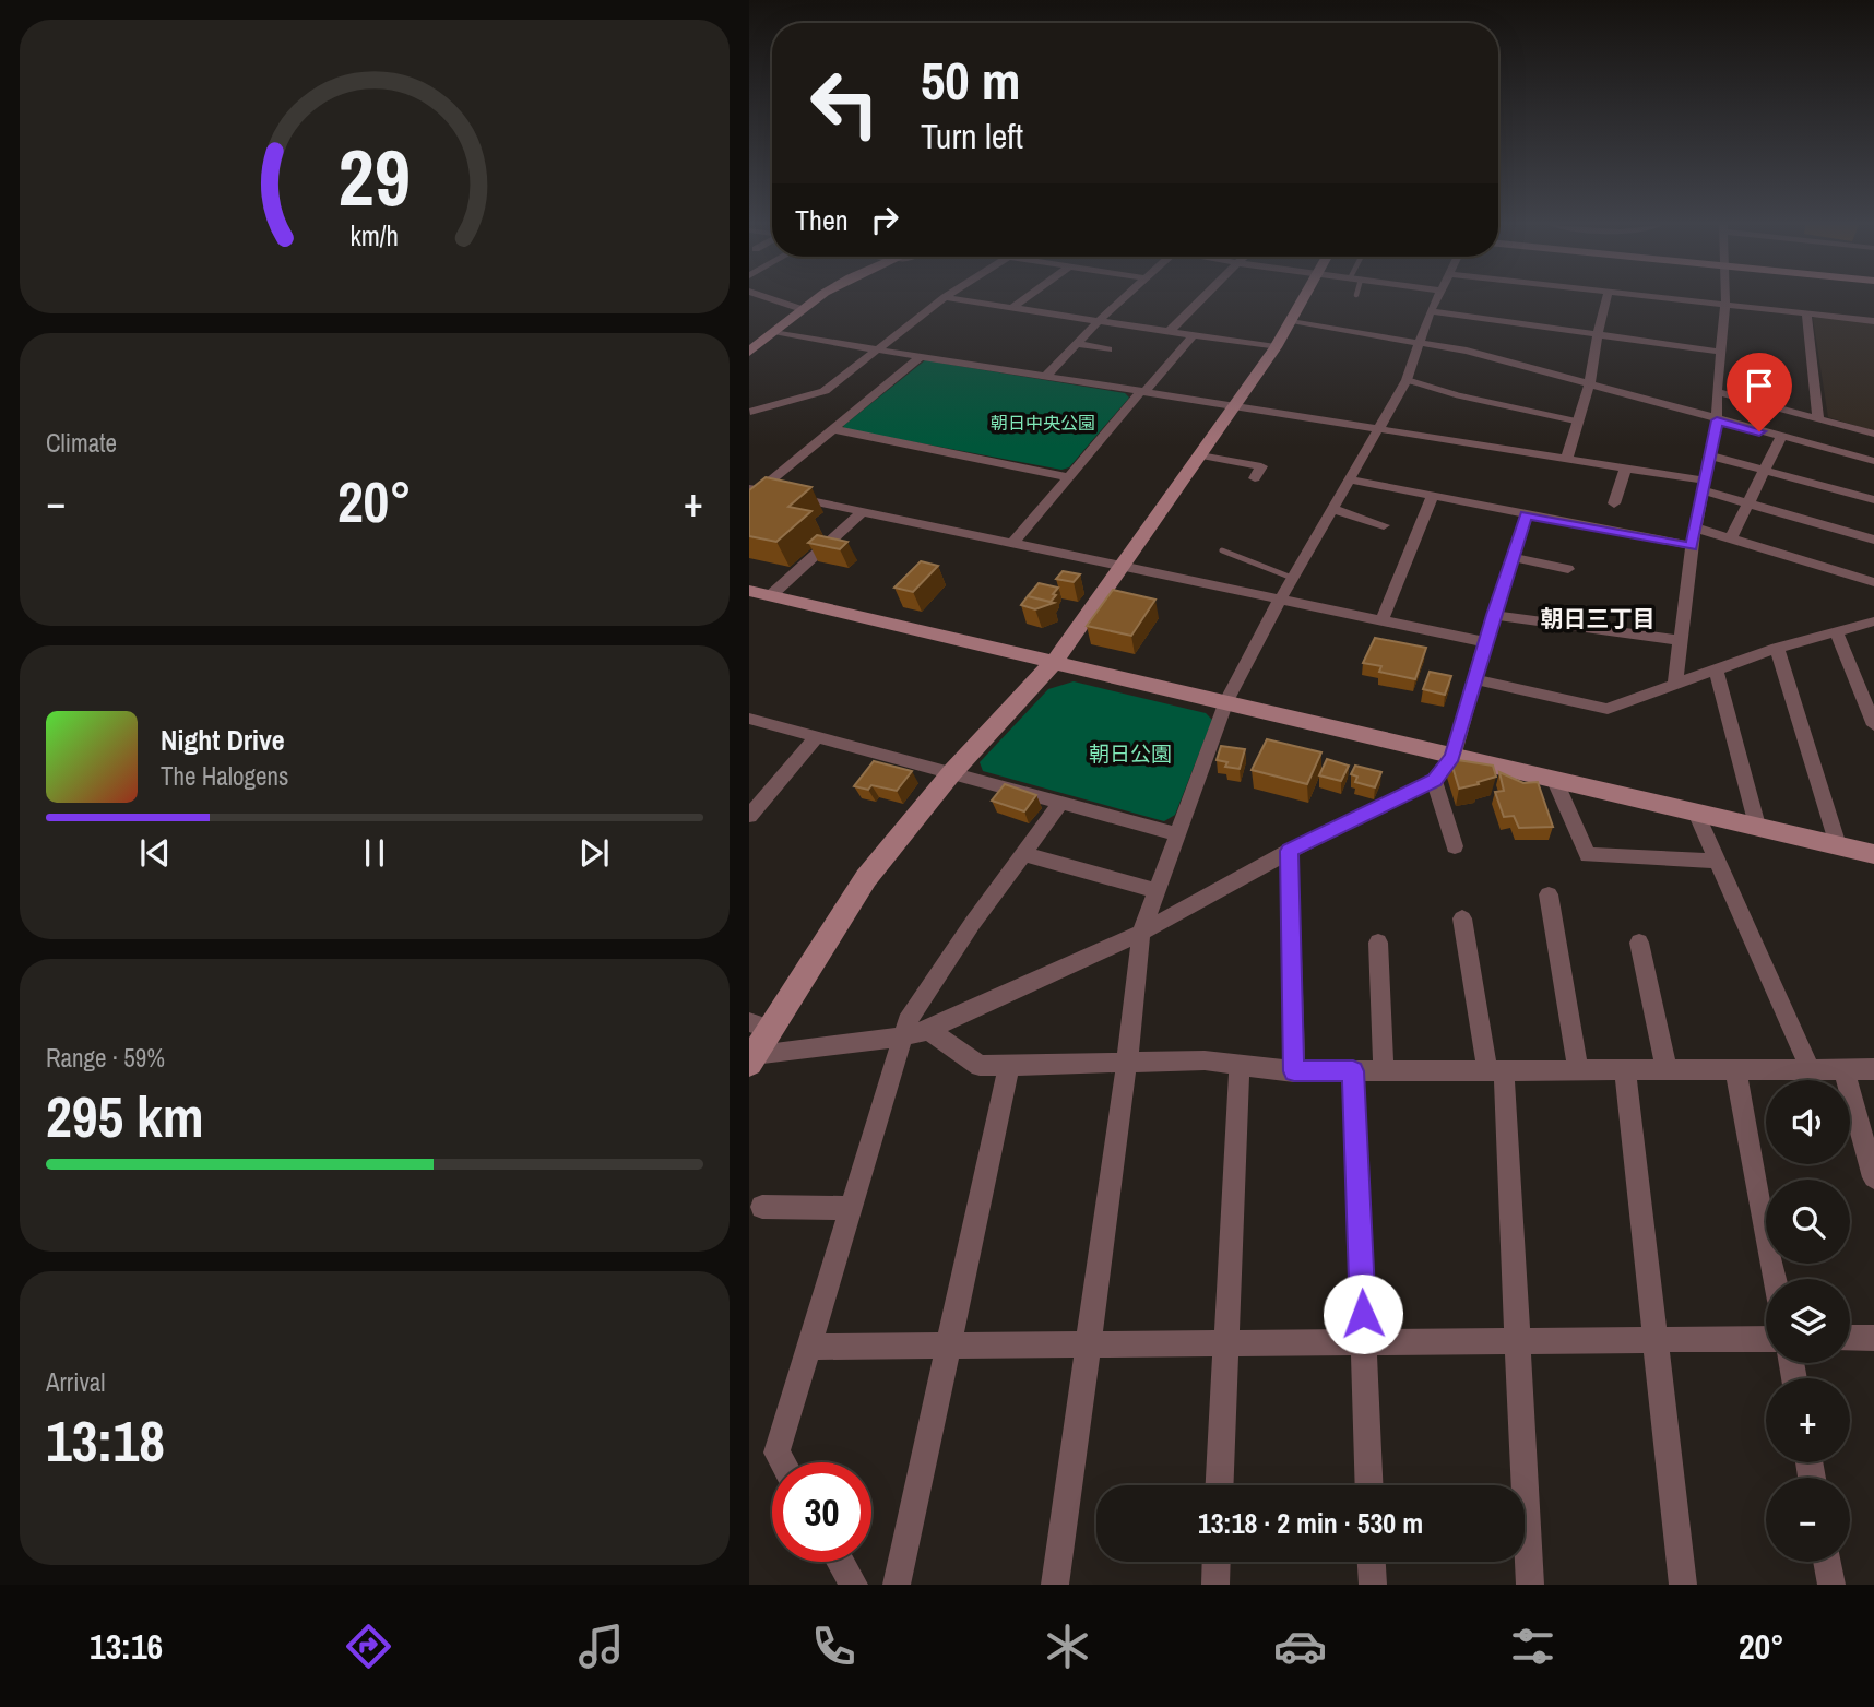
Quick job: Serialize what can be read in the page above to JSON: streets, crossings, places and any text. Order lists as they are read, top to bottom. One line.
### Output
{"districts":["朝日三丁目"],"parks":["朝日中央公園","朝日公園"],"page":{"turn":["50 m","Turn left"],"then":"Then","tile":["Climate",["Range · 59%","295 km"],["Arrival","13:18"]],"heat":["−","20°","+"],"song":["Night Drive","The Halogens"],"map_buttons":["+","−"],"limit":"30","trip":"13:18 · 2 min · 530 m","tabs":["13:16","20°"],"gauge":["29","km/h"]}}
